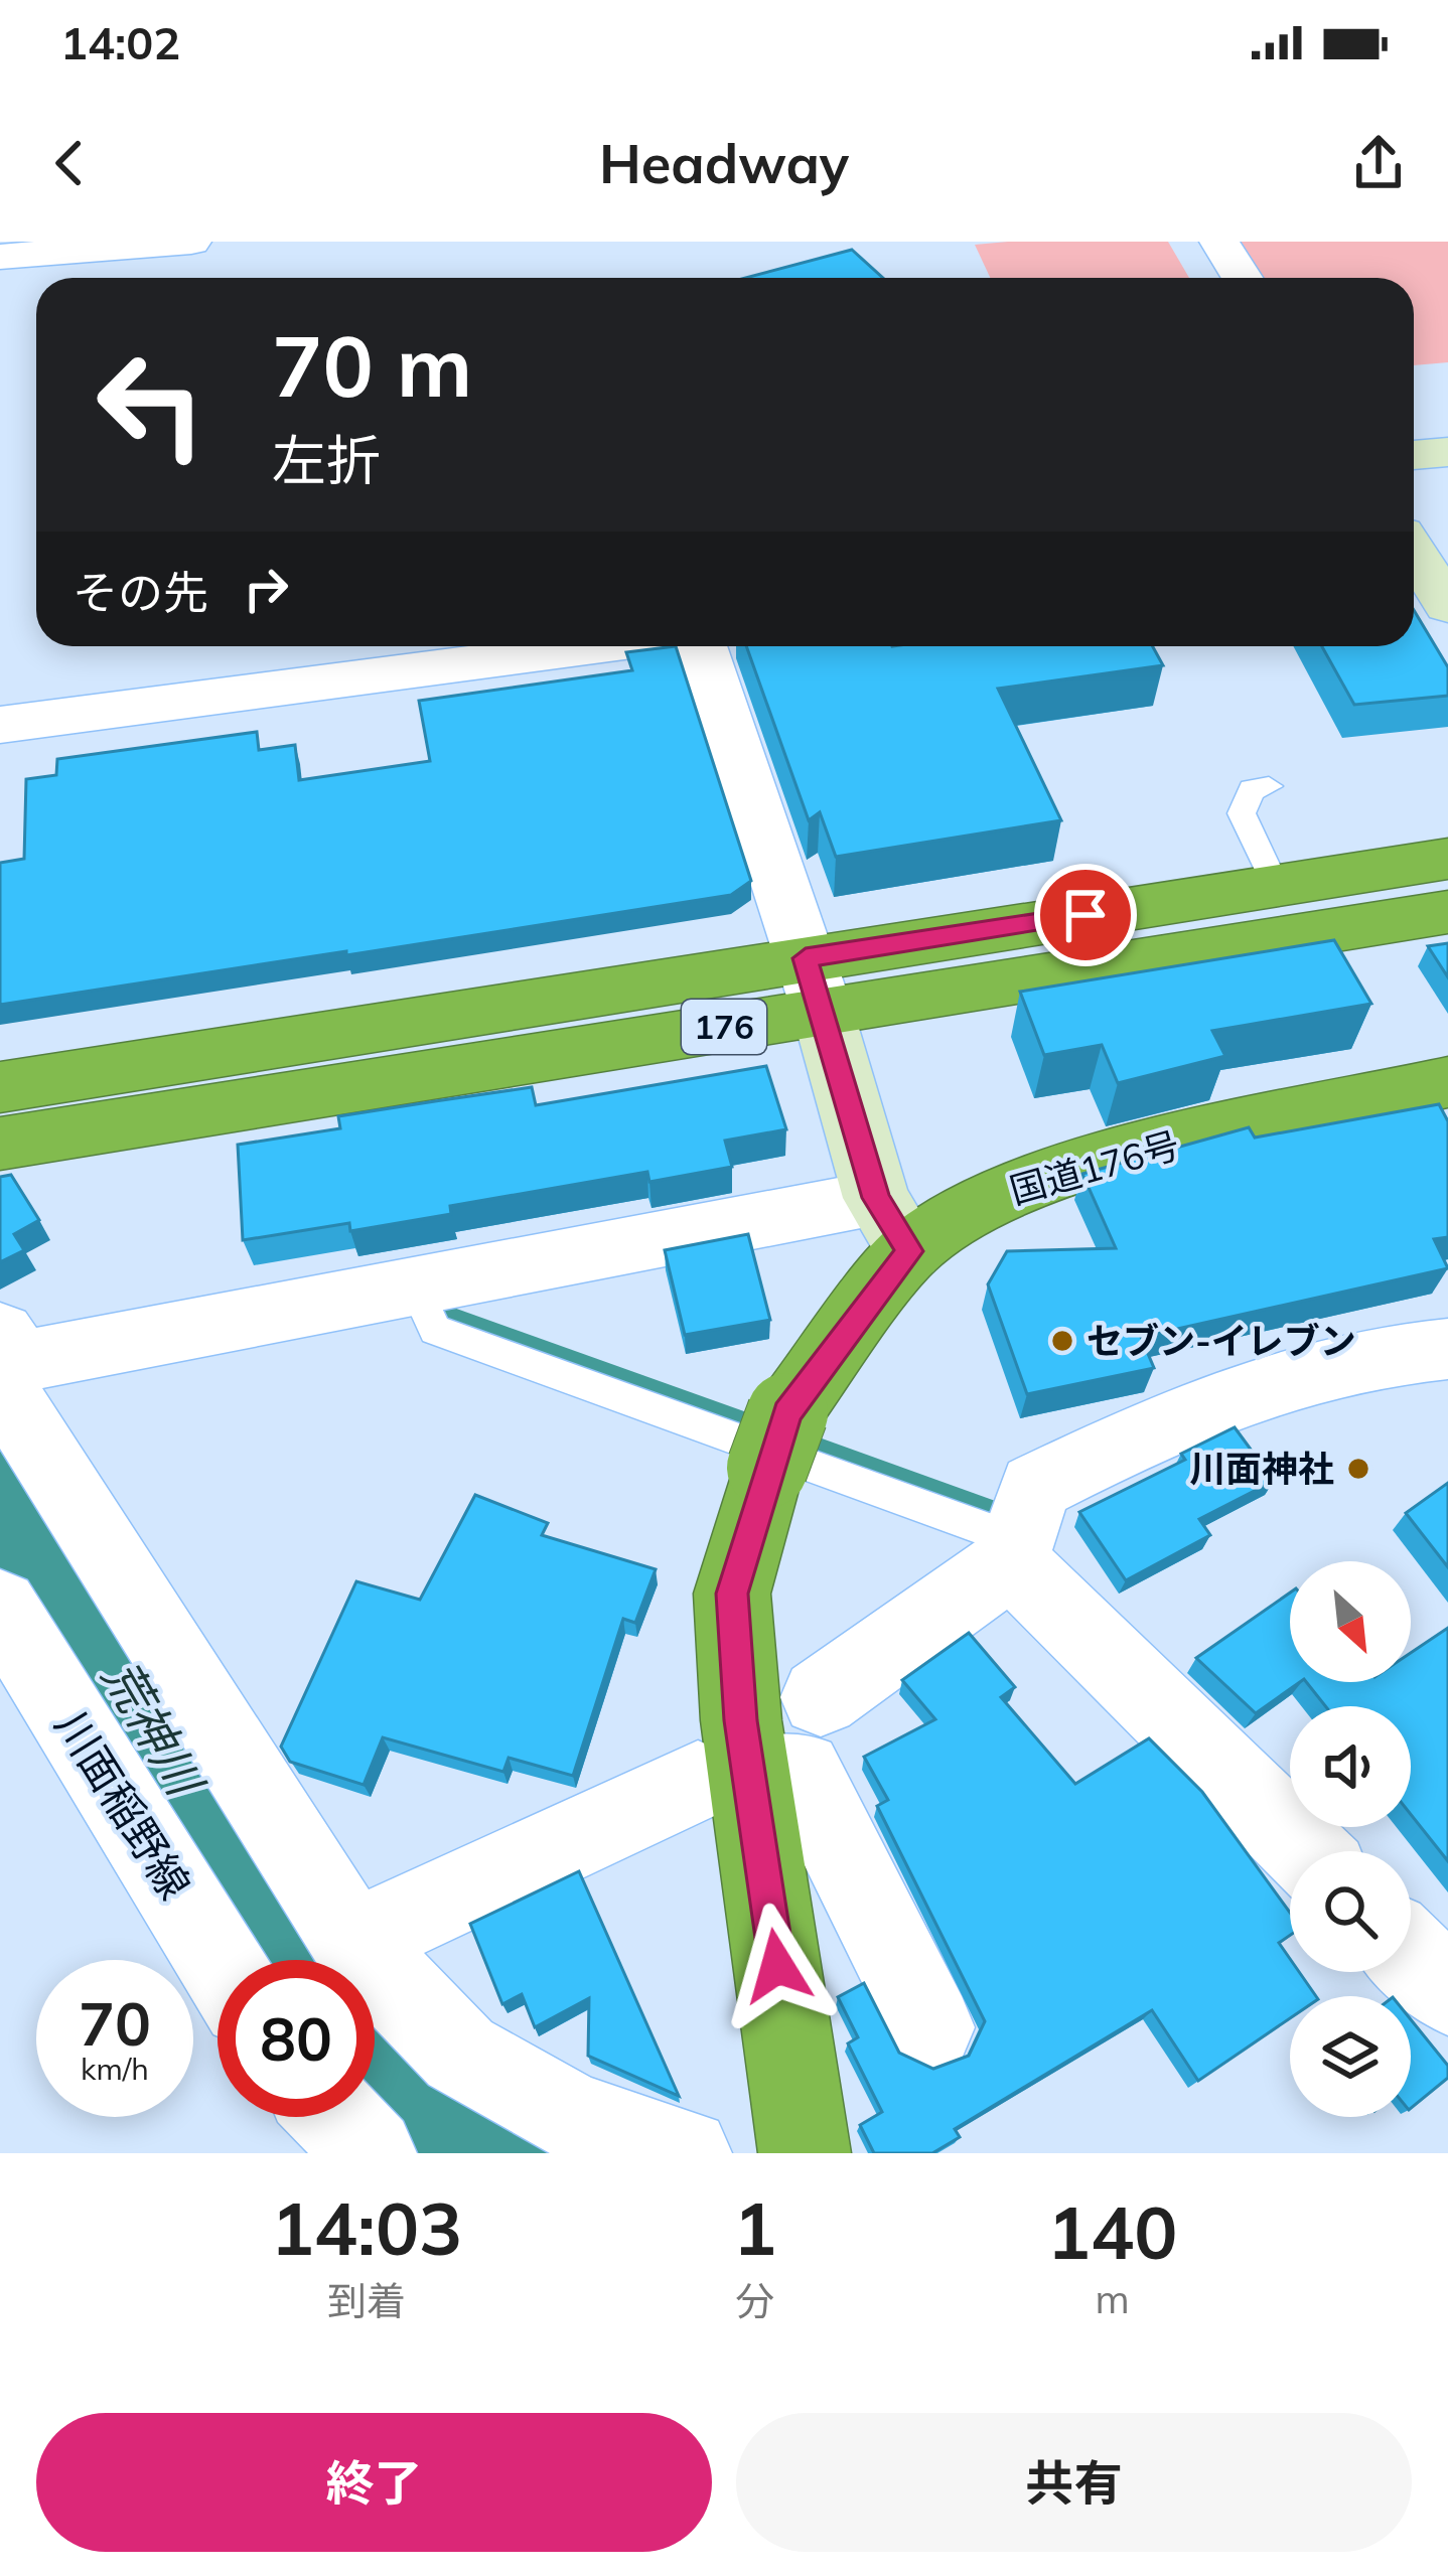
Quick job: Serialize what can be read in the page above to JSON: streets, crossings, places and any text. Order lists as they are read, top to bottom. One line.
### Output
{"streets":{"highway":["176","国道176号"],"street":["川面稲野線"]},"water":["荒神川"],"places":["セブン-イレブン","川面神社"],"north":"bottom right","page":{"status":"14:02","header":"Headway","turn":["70 m","左折"],"then":"その先","speed":"70 km/h","limit":"80","eta":["14:03","到着","1","分","140","m"],"buttons":["終了","共有"]}}
